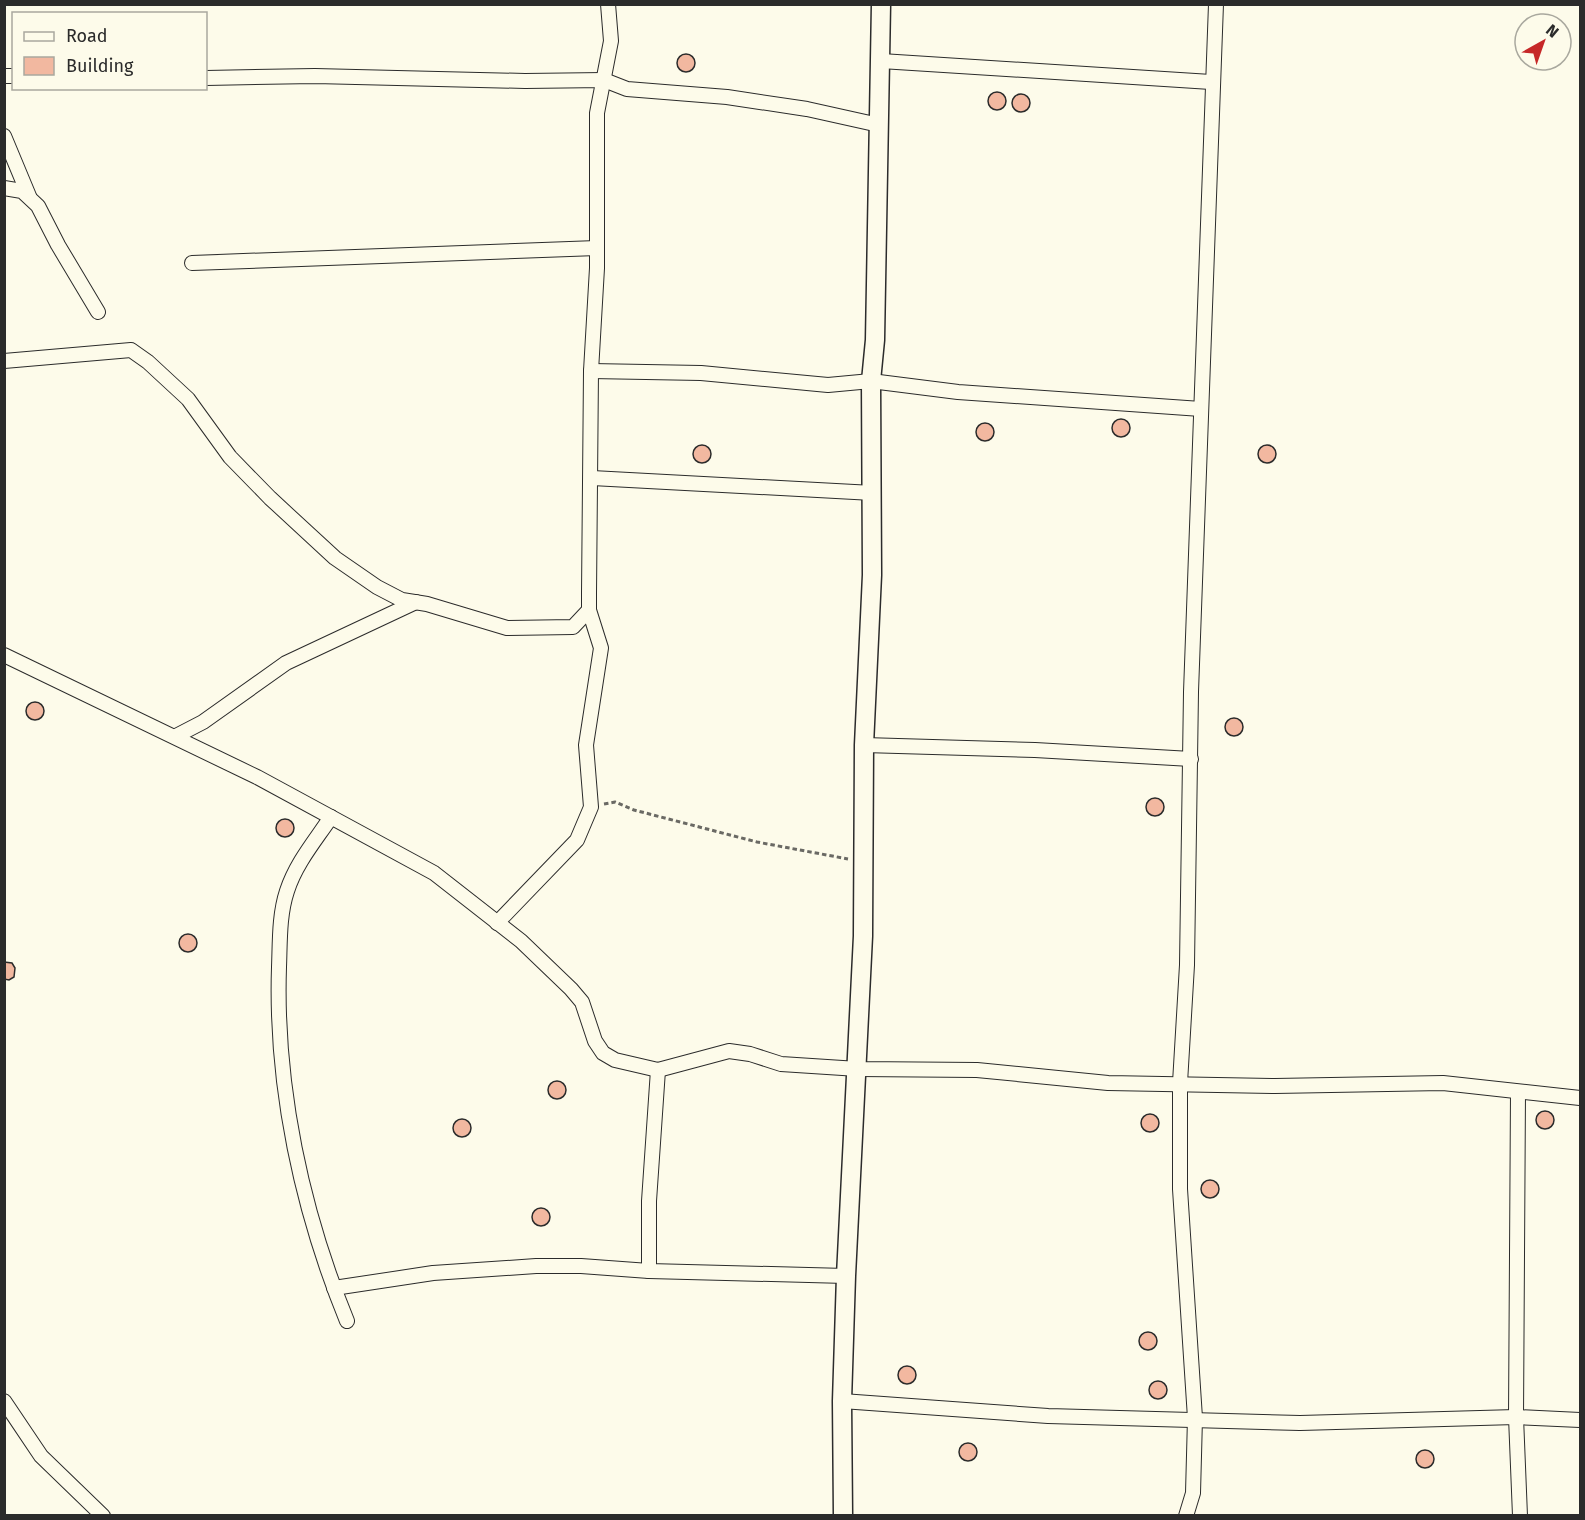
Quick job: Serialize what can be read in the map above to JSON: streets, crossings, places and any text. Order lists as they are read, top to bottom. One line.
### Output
{"legend":["Road","Building"],"north":"top right"}
